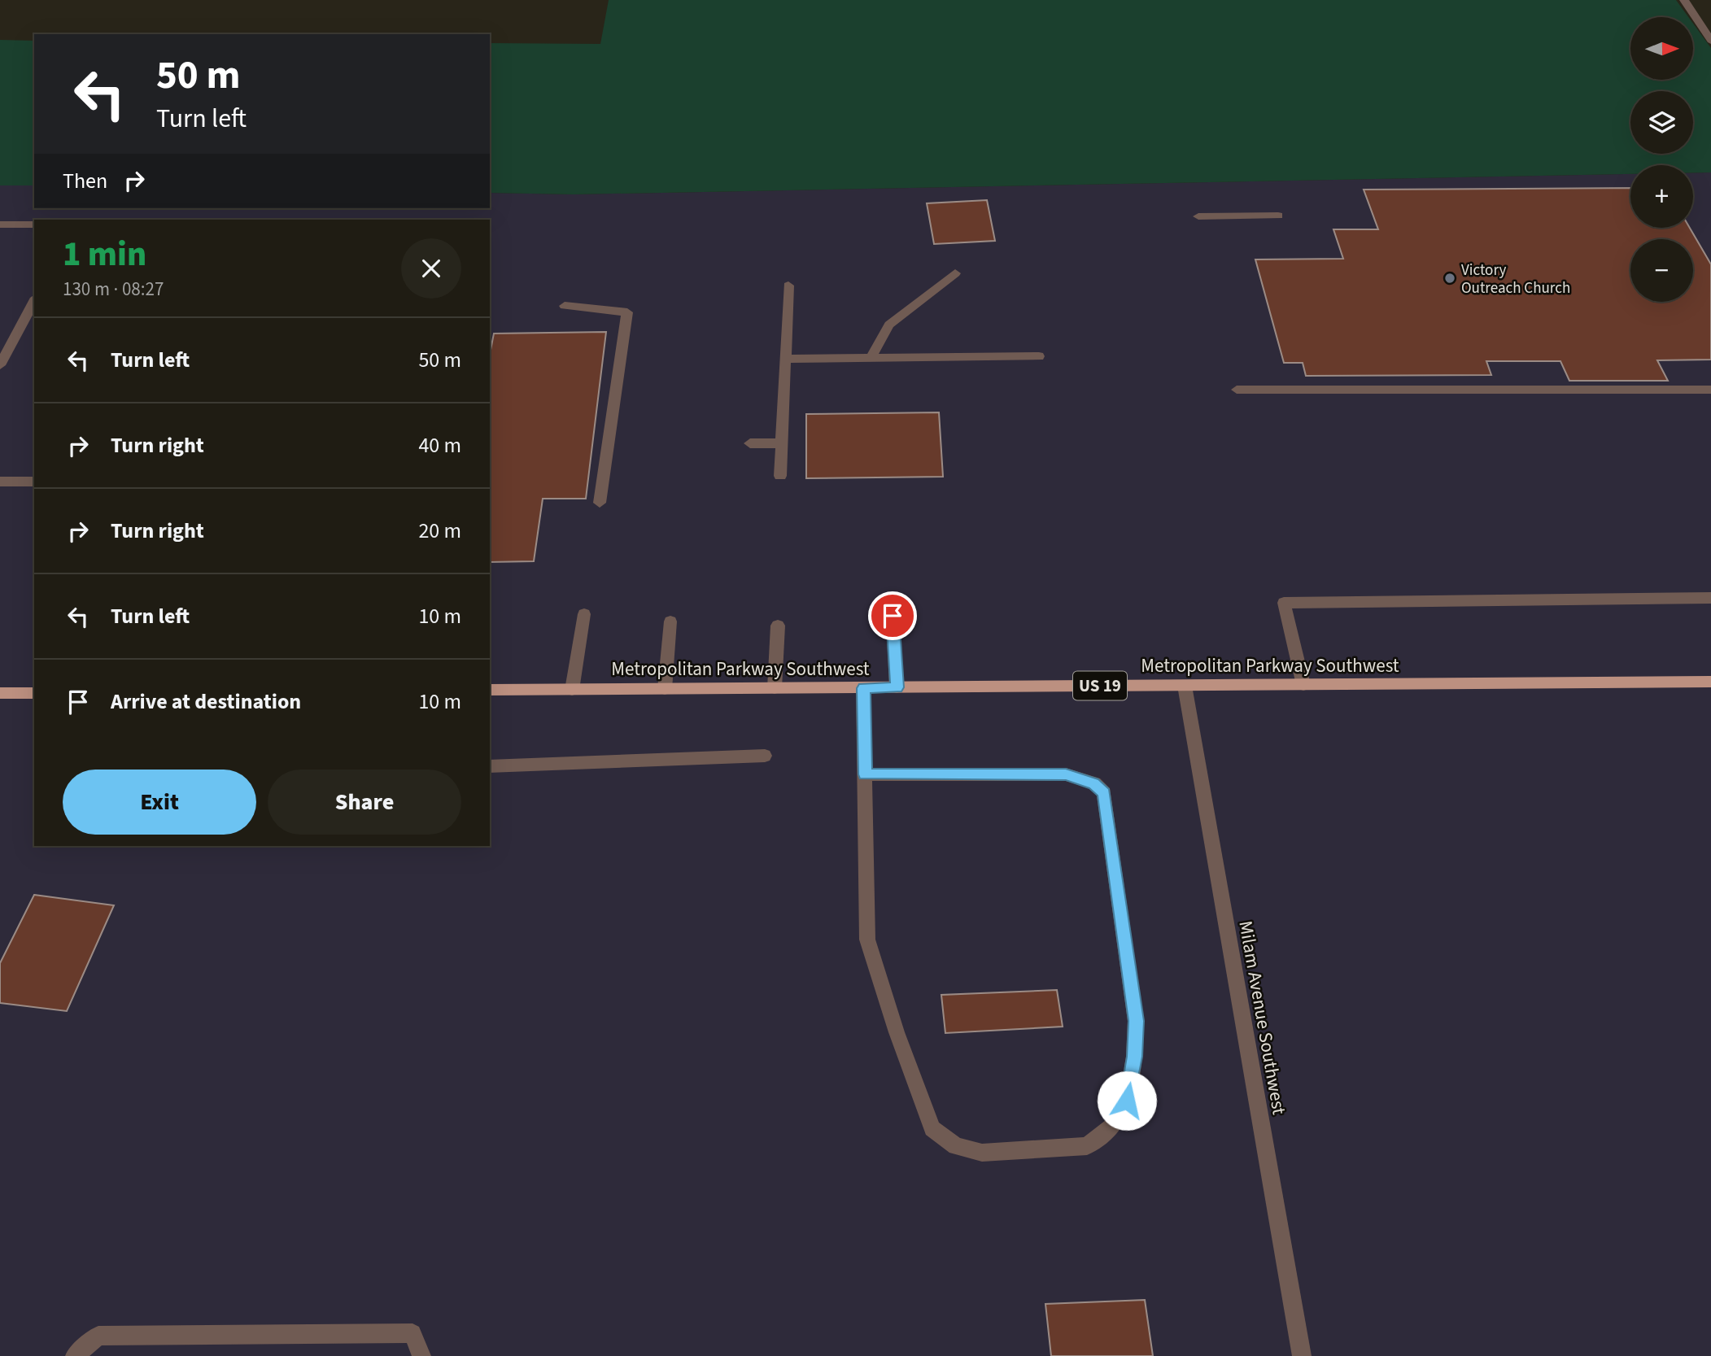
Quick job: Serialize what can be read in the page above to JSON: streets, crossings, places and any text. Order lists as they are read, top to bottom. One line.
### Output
{"streets":{"main road":["Metropolitan Parkway Southwest","US 19"],"street":["Milam Avenue Southwest"]},"crossings":[["Metropolitan Parkway Southwest","Milam Avenue Southwest"]],"places":["Victory Outreach Church"],"north":"right","page":{"map_buttons":["+","−"],"turn":["50 m","Turn left"],"then":"Then","heading":["1 min","130 m · 08:27"],"list":[{"name":"Turn left","value":"50 m"},{"name":"Turn right","value":"40 m"},{"name":"Turn right","value":"20 m"},{"name":"Turn left","value":"10 m"},{"name":"Arrive at destination","value":"10 m"}],"buttons":["Exit","Share"]}}
